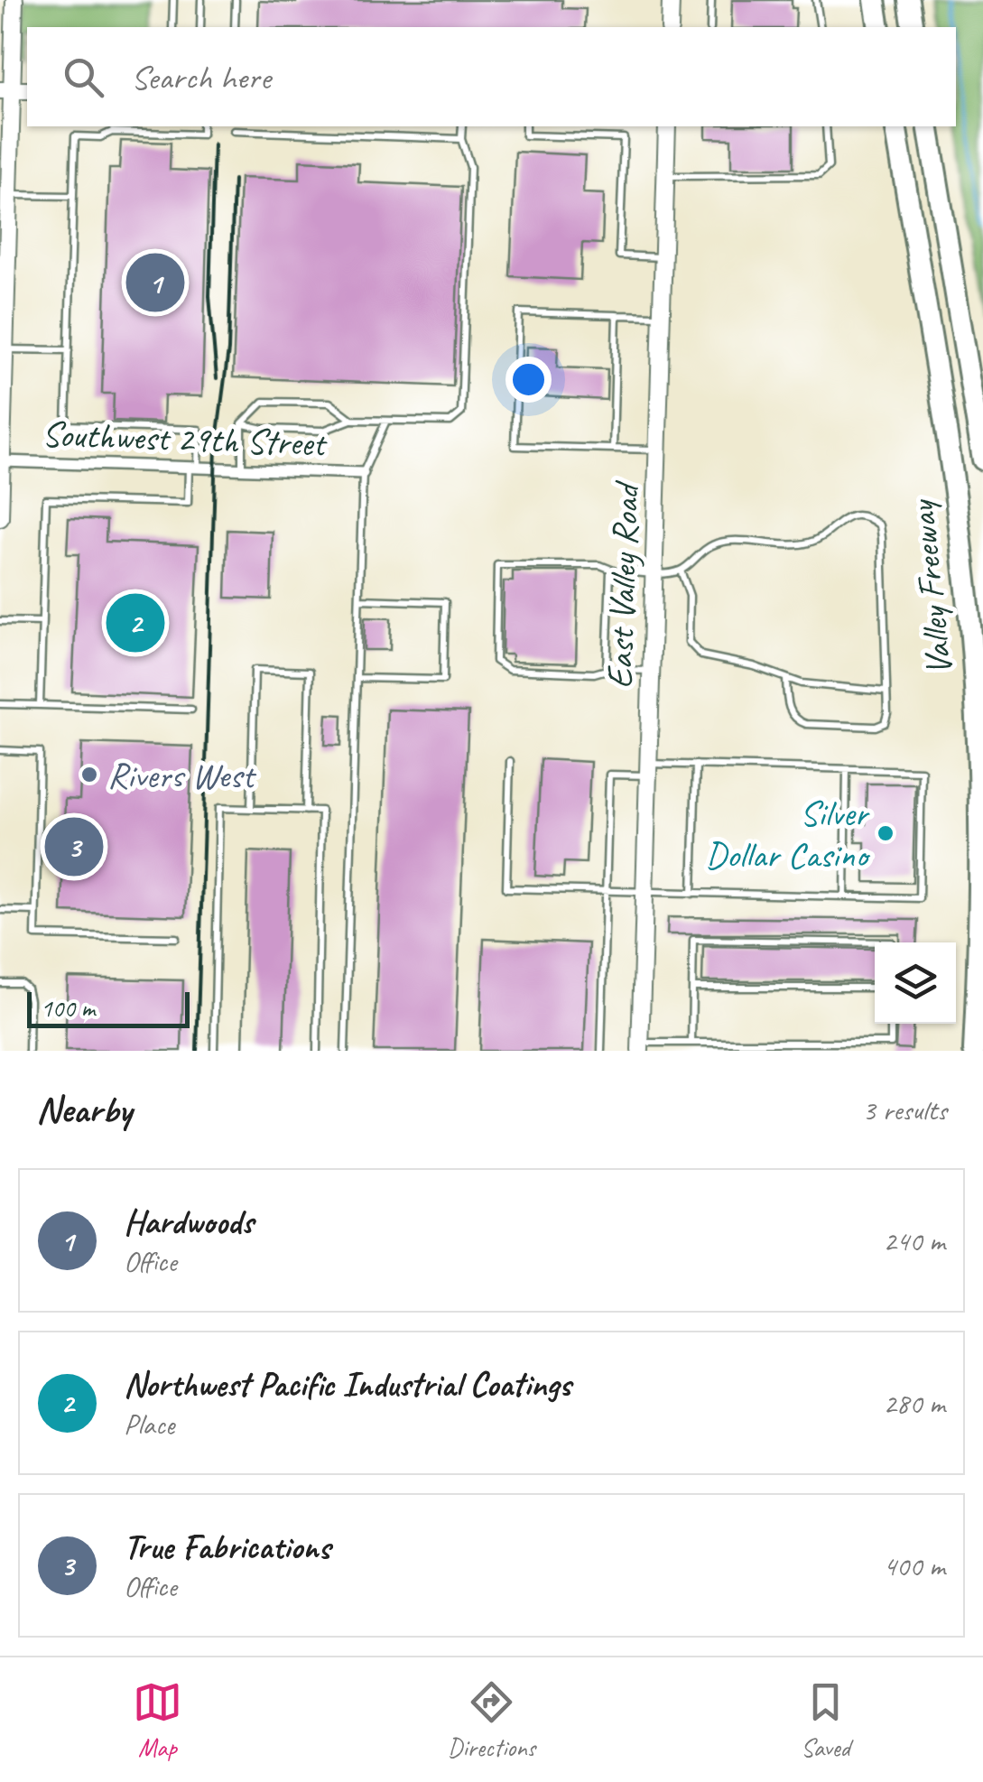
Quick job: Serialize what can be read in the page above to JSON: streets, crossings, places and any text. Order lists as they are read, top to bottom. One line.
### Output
{"streets":{"highway":["Valley Freeway"],"street":["Southwest 29th Street","East Valley Road"]},"places":["Rivers West","Silver Dollar Casino"],"scale_bar":"100 m","page":{"search":"Search here","pins":["1","2","3"],"scale":"100 m","heading":["Nearby","3 results"],"list":[{"mark":"1","name":"Hardwoods","note":"Office","value":"240 m"},{"mark":"2","name":"Northwest Pacific Industrial Coatings","note":"Place","value":"280 m"},{"mark":"3","name":"True Fabrications","note":"Office","value":"400 m"}],"nav":["Map","Directions","Saved"]}}
